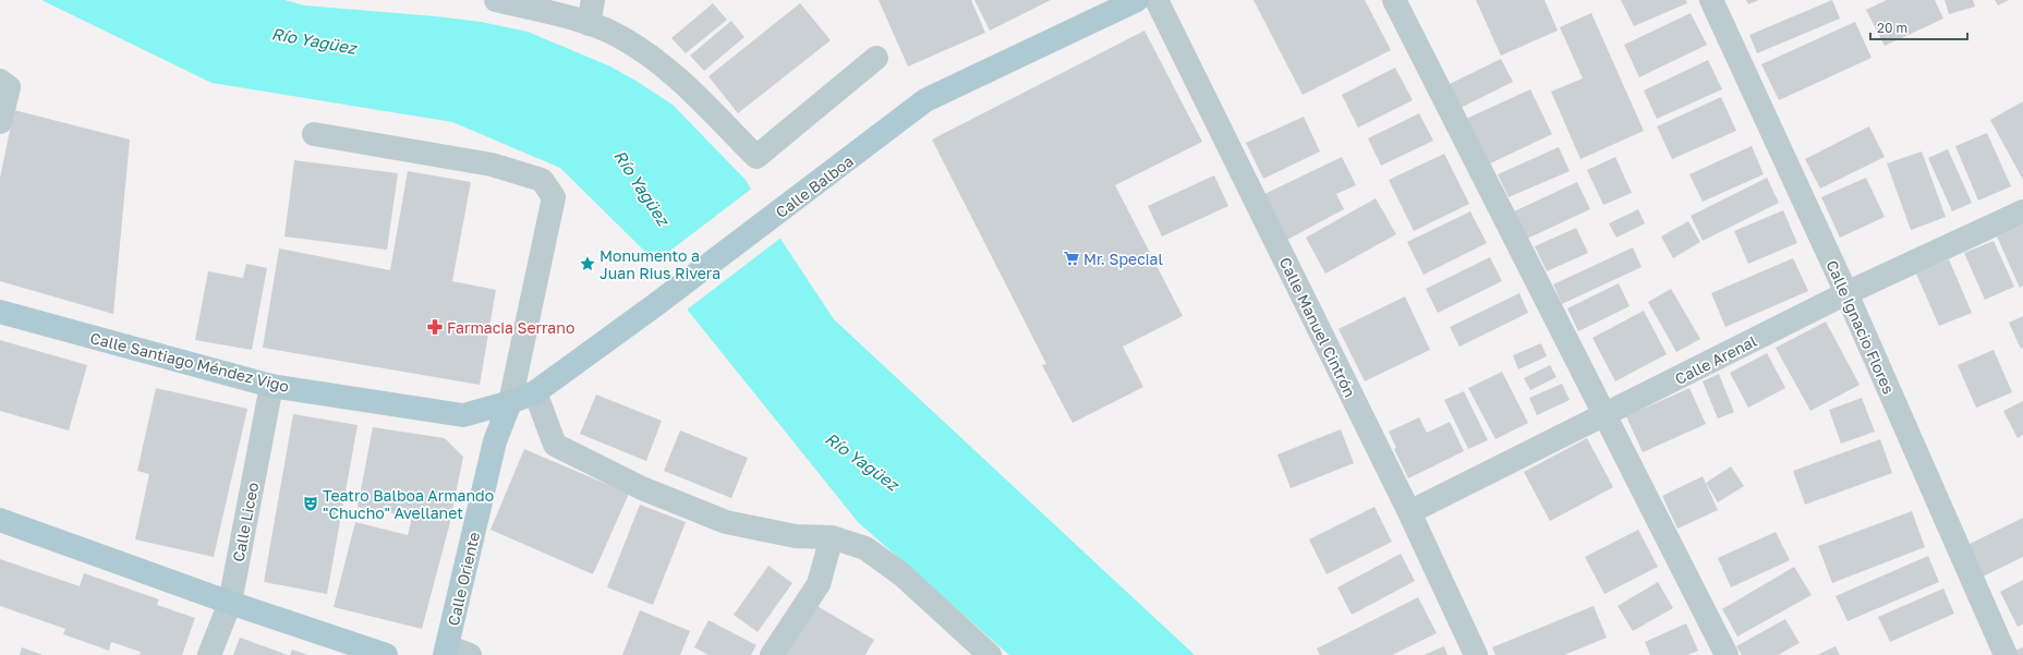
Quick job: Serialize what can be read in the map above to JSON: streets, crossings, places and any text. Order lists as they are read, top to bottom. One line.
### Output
{"streets":{"main road":["Calle Balboa","Calle Santiago Méndez Vigo","Calle Oriente"],"street":["Calle Manuel Cintrón","Calle Ignacio Flores","Calle Arenal","Calle Liceo"]},"crossings":[["Calle Balboa","Calle Santiago Méndez Vigo"],["Calle Balboa","Calle Oriente"],["Calle Manuel Cintrón","Calle Arenal"],["Calle Ignacio Flores","Calle Arenal"],["Calle Santiago Méndez Vigo","Calle Liceo"],["Calle Santiago Méndez Vigo","Calle Oriente"]],"water":["Río Yagüez"],"places":{"supermarket":["Mr. Special"],"place":["Monumento a Juan Rius Rivera"],"pharmacy":["Farmacia Serrano"],"theatre":["Teatro Balboa Armando \"Chucho\" Avellanet"]},"scale_bar":"20 m"}
